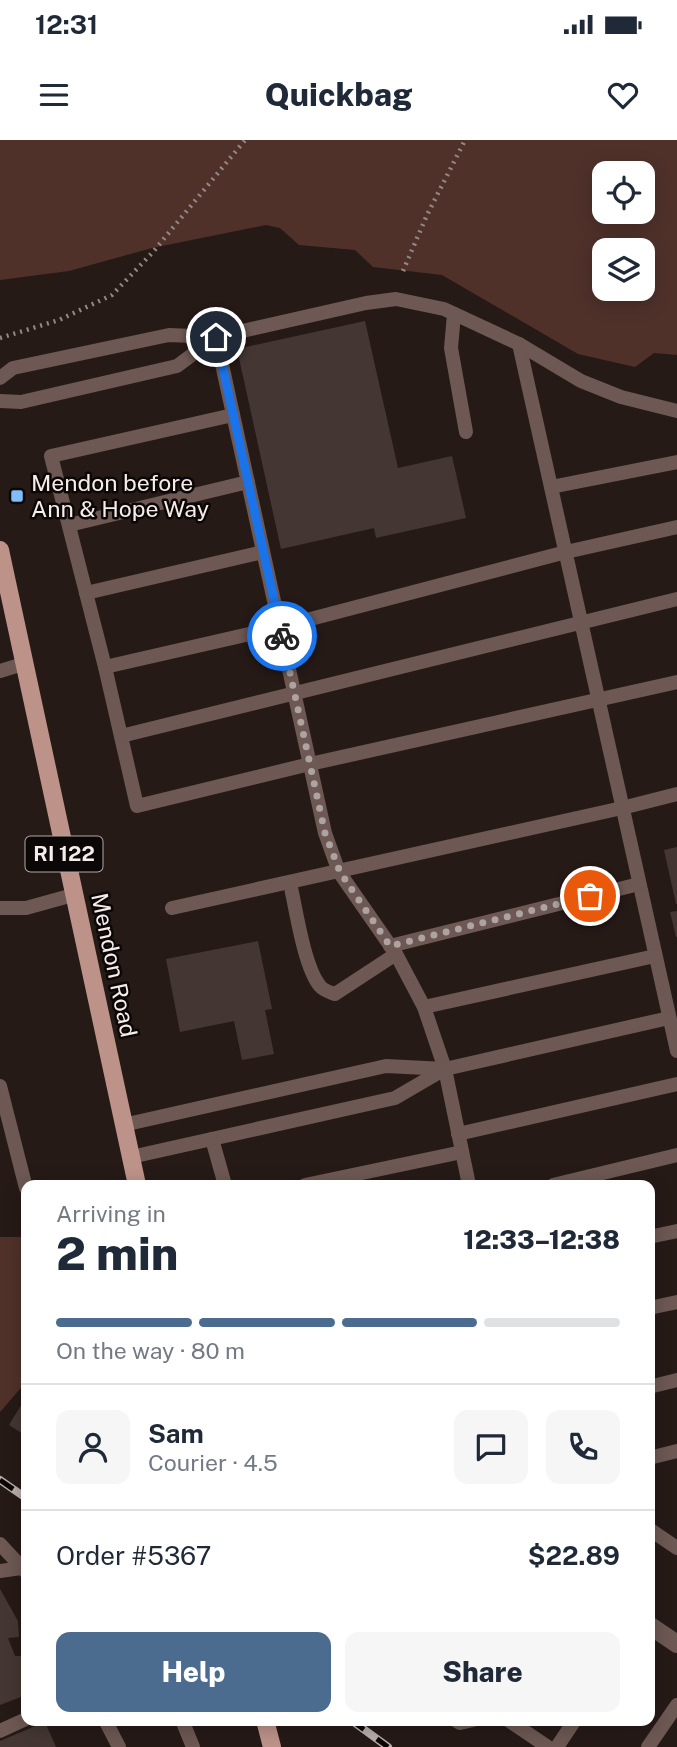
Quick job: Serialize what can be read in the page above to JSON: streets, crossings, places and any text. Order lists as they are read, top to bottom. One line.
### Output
{"streets":{"main road":["RI 122","Mendon Road"]},"places":{"transit":["Mendon before Ann & Hope Way"]},"page":{"status":"12:31","header":"Quickbag","heading":["2 min","Arriving in","12:33–12:38"],"panel":["Sam","Courier · 4.5","Order #5367","$22.89"],"bar":"On the way · 80 m","buttons":["Help","Share"]}}
